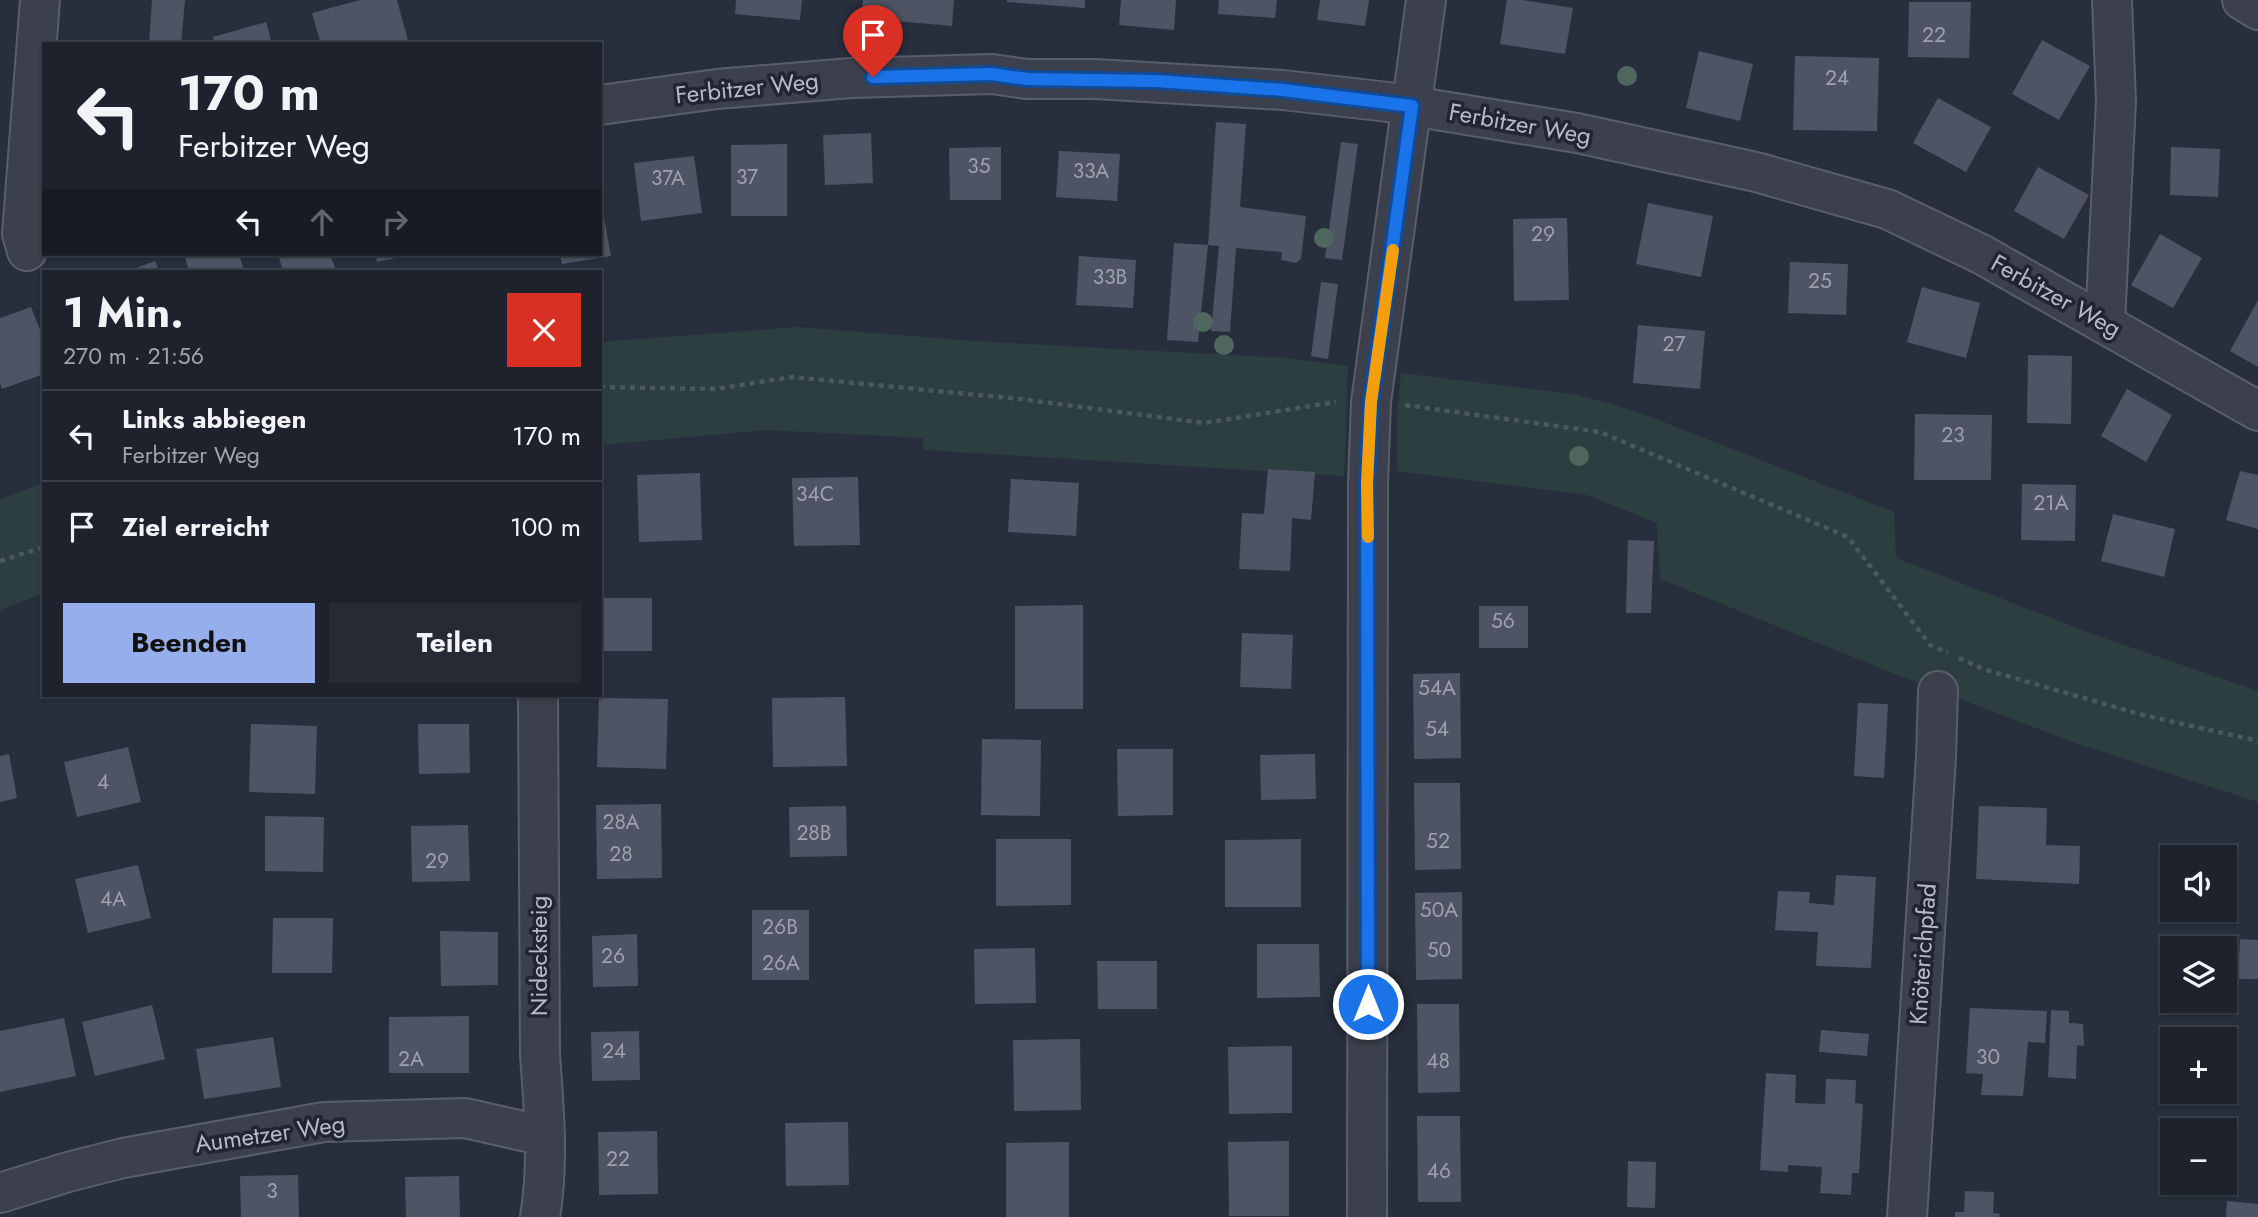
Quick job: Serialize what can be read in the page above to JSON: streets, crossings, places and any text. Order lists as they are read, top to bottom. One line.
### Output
{"streets":{"street":["Ferbitzer Weg","Knöterichpfad","Nidecksteig","Aumetzer Weg"]},"crossings":[["Nidecksteig","Aumetzer Weg"]],"house_numbers":["22","24","35","33A","37","37A","29","33B","25","27","23","34C","21A","56","54A","54","4","28A","28B","52","28","29","4A","50A","26B","50","26","26A","24","30","2A","48","22","46","3"],"page":{"turn":["170 m","Ferbitzer Weg"],"heading":["1 Min.","270 m · 21:56"],"list":[{"name":"Links abbiegen","note":"Ferbitzer Weg","value":"170 m"},{"name":"Ziel erreicht","value":"100 m"}],"buttons":["Beenden","Teilen"],"map_buttons":["+","−"]}}
